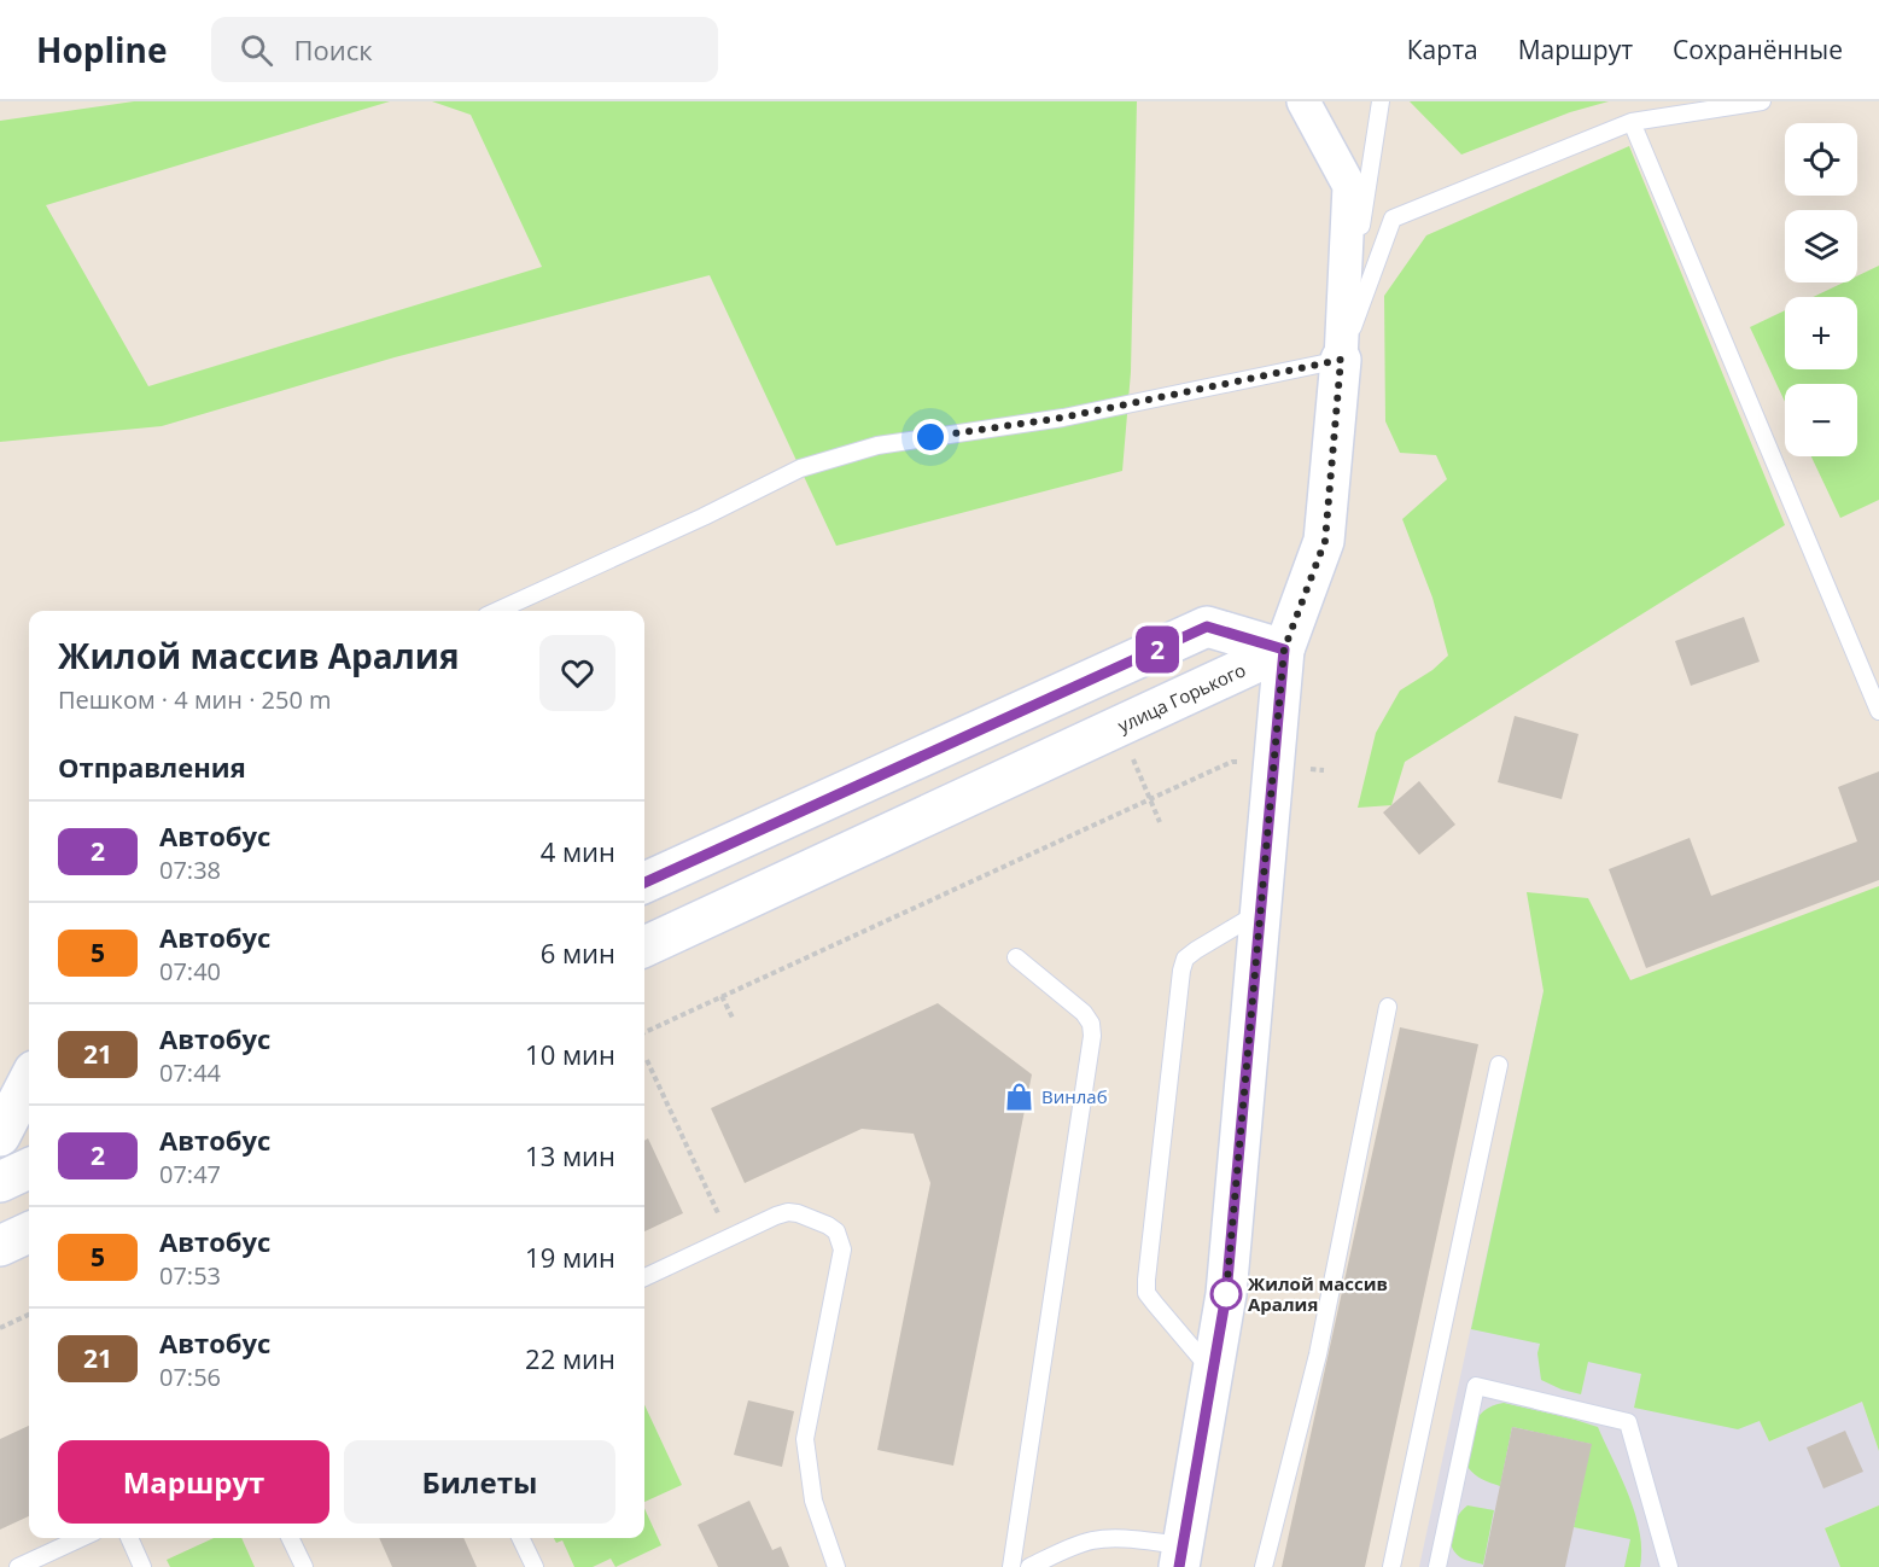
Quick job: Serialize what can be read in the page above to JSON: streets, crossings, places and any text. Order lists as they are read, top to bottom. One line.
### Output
{"streets":{"main road":["улица Горького"]},"places":{"shop":["Винлаб"],"other":["Жилой массив Аралия"]},"lines":["bus line 2"],"page":{"header":"Hopline","search":"Поиск","nav":["Карта","Маршрут","Сохранённые"],"on_map":"2","map_buttons":["+","−"],"heading":[["Жилой массив Аралия","Пешком · 4 мин · 250 m"],"Отправления"],"list":[{"mark":"2","name":"Автобус","note":"07:38","value":"4 мин"},{"mark":"5","name":"Автобус","note":"07:40","value":"6 мин"},{"mark":"21","name":"Автобус","note":"07:44","value":"10 мин"},{"mark":"2","name":"Автобус","note":"07:47","value":"13 мин"},{"mark":"5","name":"Автобус","note":"07:53","value":"19 мин"},{"mark":"21","name":"Автобус","note":"07:56","value":"22 мин"}],"buttons":["Маршрут","Билеты"]}}
